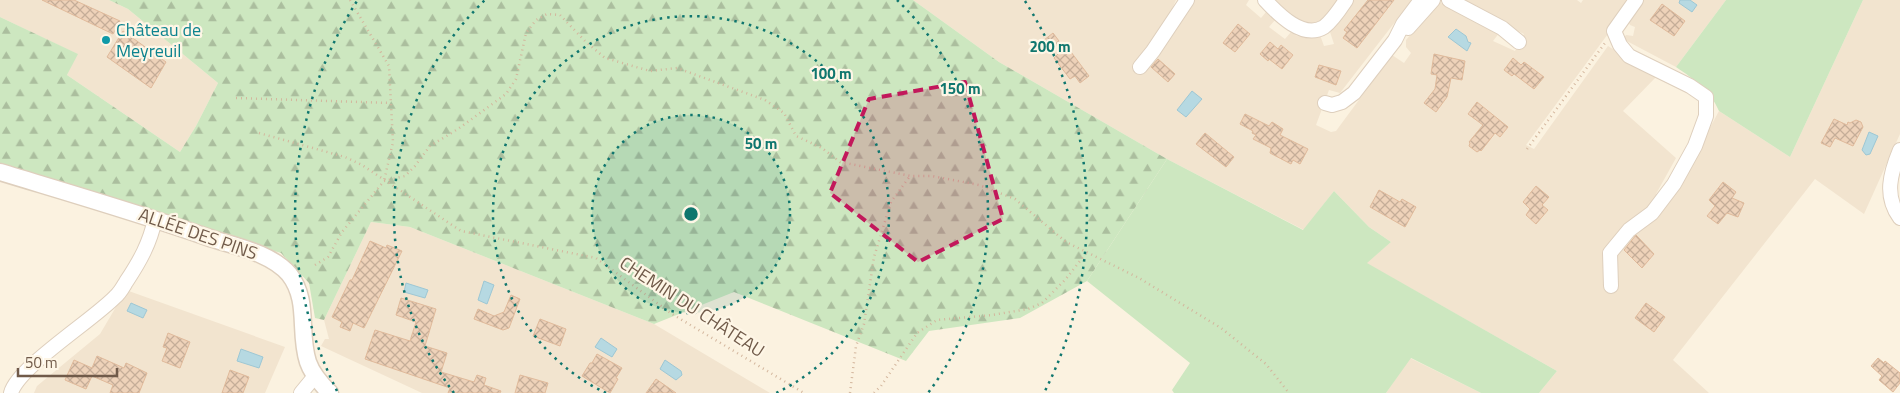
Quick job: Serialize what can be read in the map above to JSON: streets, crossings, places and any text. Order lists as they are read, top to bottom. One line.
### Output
{"streets":{"street":["ALLÉE DES PINS"],"path":["CHEMIN DU CHÂTEAU"]},"places":["Château de Meyreuil"],"scale_bar":"50 m","rings":["200 m","100 m","150 m","50 m"]}
